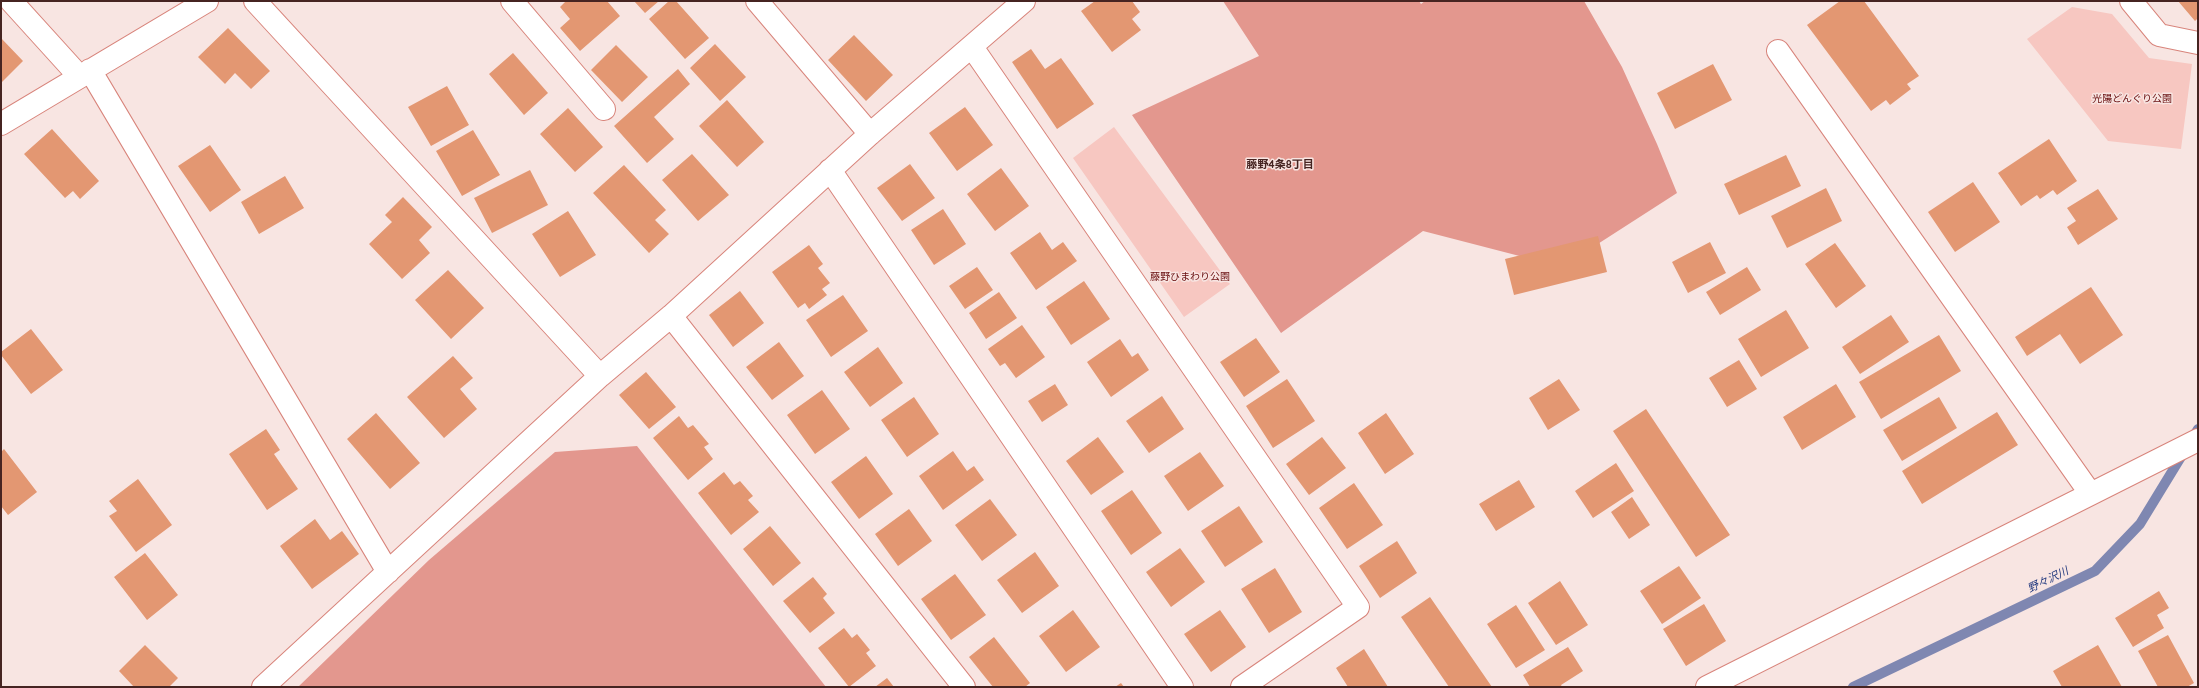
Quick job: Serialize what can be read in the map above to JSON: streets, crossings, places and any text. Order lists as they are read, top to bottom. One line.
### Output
{"districts":["藤野4条8丁目"],"water":["野々沢川"],"parks":["光陽どんぐり公園","藤野ひまわり公園"]}
